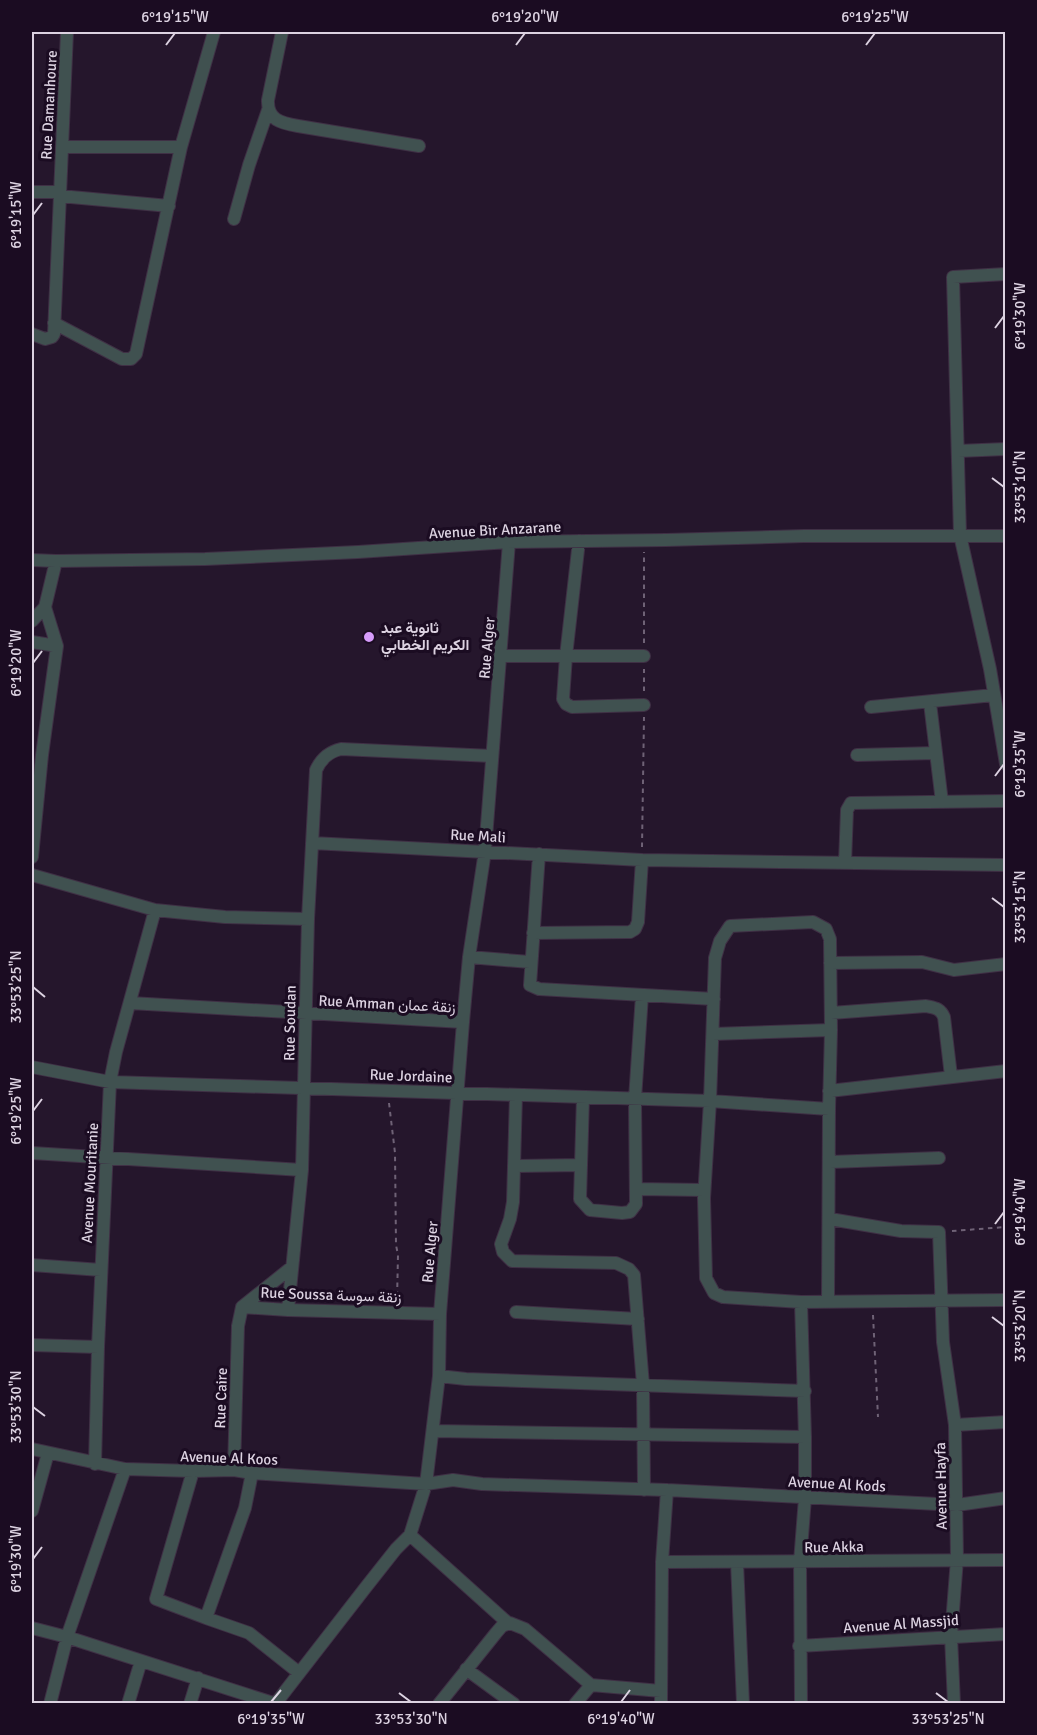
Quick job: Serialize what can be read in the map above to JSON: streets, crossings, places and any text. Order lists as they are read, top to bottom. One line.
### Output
{"streets":{"street":["Rue Damanhoure","Avenue Bir Anzarane","Rue Alger","Rue Mali","Rue Amman زنقة عمان","Rue Soudan","Rue Jordaine","Avenue Mouritanie","Rue Soussa زنقة سوسة","Rue Caire","Avenue Al Koos","Avenue Al Kods","Avenue Hayfa","Rue Akka","Avenue Al Massjid"]},"crossings":[["Avenue Bir Anzarane","Rue Alger"],["Rue Alger","Rue Mali"],["Rue Alger","Rue Amman زنقة عمان"],["Rue Alger","Rue Soudan"],["Rue Alger","Rue Jordaine"],["Rue Alger","Rue Soussa زنقة سوسة"],["Rue Alger","Avenue Al Koos"],["Rue Mali","Rue Soudan"],["Rue Amman زنقة عمان","Rue Soudan"],["Rue Amman زنقة عمان","Avenue Mouritanie"],["Rue Soudan","Rue Jordaine"],["Rue Soudan","Rue Soussa زنقة سوسة"],["Rue Jordaine","Avenue Mouritanie"],["Avenue Mouritanie","Avenue Al Koos"],["Rue Soussa زنقة سوسة","Rue Caire"],["Rue Caire","Avenue Al Koos"],["Avenue Al Koos","Avenue Al Kods"],["Avenue Al Kods","Avenue Hayfa"],["Avenue Hayfa","Rue Akka"],["Avenue Hayfa","Avenue Al Massjid"]],"places":["ثانوية عبد الكريم الخطابي"],"coordinates":["6°19'15\"W","6°19'20\"W","6°19'25\"W","6°19'30\"W","33°53'10\"N","6°19'35\"W","33°53'15\"N","33°53'25\"N","6°19'40\"W","33°53'20\"N","33°53'30\"N"]}
